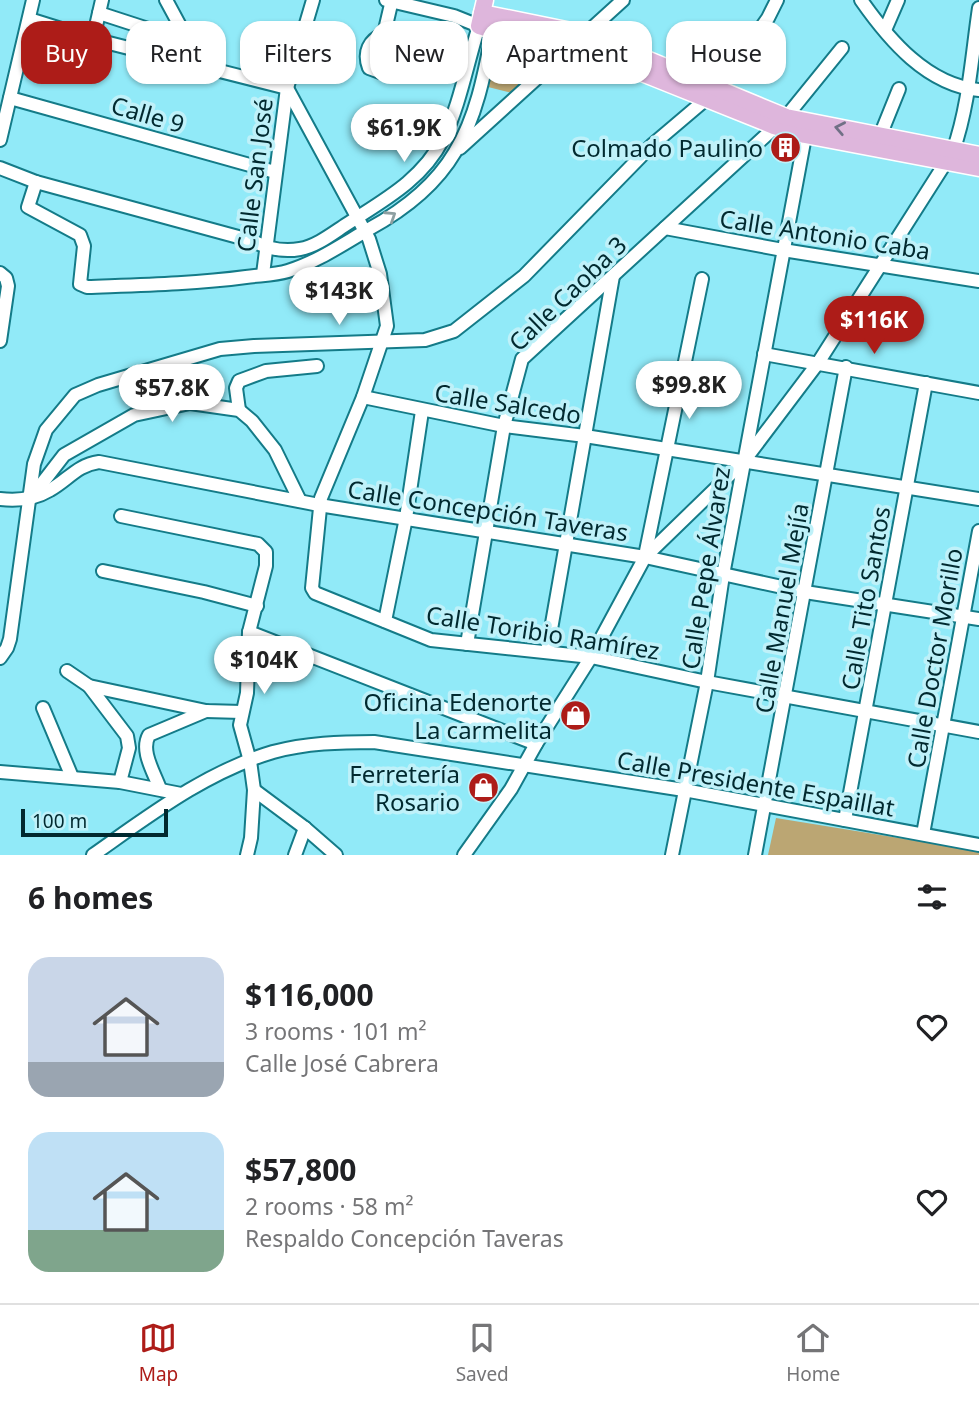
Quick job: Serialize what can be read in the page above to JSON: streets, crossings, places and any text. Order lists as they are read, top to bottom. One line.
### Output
{"streets":{"street":["Calle 9","Calle San José","Calle Antonio Caba","Calle Caoba 3","Calle Salcedo","Calle Concepción Taveras","Calle Pepe Álvarez","Calle Tito Santos","Calle Manuel Mejía","Calle Toribio Ramírez","Calle Doctor Morillo","Calle Presidente Espaillat"]},"crossings":[["Calle 9","Calle San José"],["Calle Antonio Caba","Calle Caoba 3"],["Calle Antonio Caba","Calle Pepe Álvarez"],["Calle Caoba 3","Calle Salcedo"],["Calle Caoba 3","Calle Concepción Taveras"],["Calle Caoba 3","Calle Toribio Ramírez"],["Calle Salcedo","Calle Pepe Álvarez"],["Calle Salcedo","Calle Tito Santos"],["Calle Salcedo","Calle Manuel Mejía"],["Calle Concepción Taveras","Calle Pepe Álvarez"],["Calle Concepción Taveras","Calle Tito Santos"],["Calle Concepción Taveras","Calle Manuel Mejía"],["Calle Concepción Taveras","Calle Toribio Ramírez"],["Calle Concepción Taveras","Calle Doctor Morillo"],["Calle Pepe Álvarez","Calle Toribio Ramírez"],["Calle Pepe Álvarez","Calle Presidente Espaillat"],["Calle Tito Santos","Calle Toribio Ramírez"],["Calle Tito Santos","Calle Presidente Espaillat"],["Calle Manuel Mejía","Calle Toribio Ramírez"],["Calle Manuel Mejía","Calle Presidente Espaillat"],["Calle Toribio Ramírez","Calle Doctor Morillo"],["Calle Doctor Morillo","Calle Presidente Espaillat"]],"places":{"building":["Colmado Paulino"],"shop":["Oficina Edenorte La carmelita","Ferretería Rosario"]},"scale_bar":"100 m","page":{"chip":["Buy","Rent","Filters","New","Apartment","House"],"price":["$61.9K","$143K","$116K","$99.8K","$57.8K","$104K"],"scale":"100 m","heading":"6 homes","list":[{"name":"$116,000","note":"3 rooms · 101 m² · Calle José Cabrera"},{"name":"$57,800","note":"2 rooms · 58 m² · Respaldo Concepción Taveras"}],"tabs":["Map","Saved","Home"]}}
